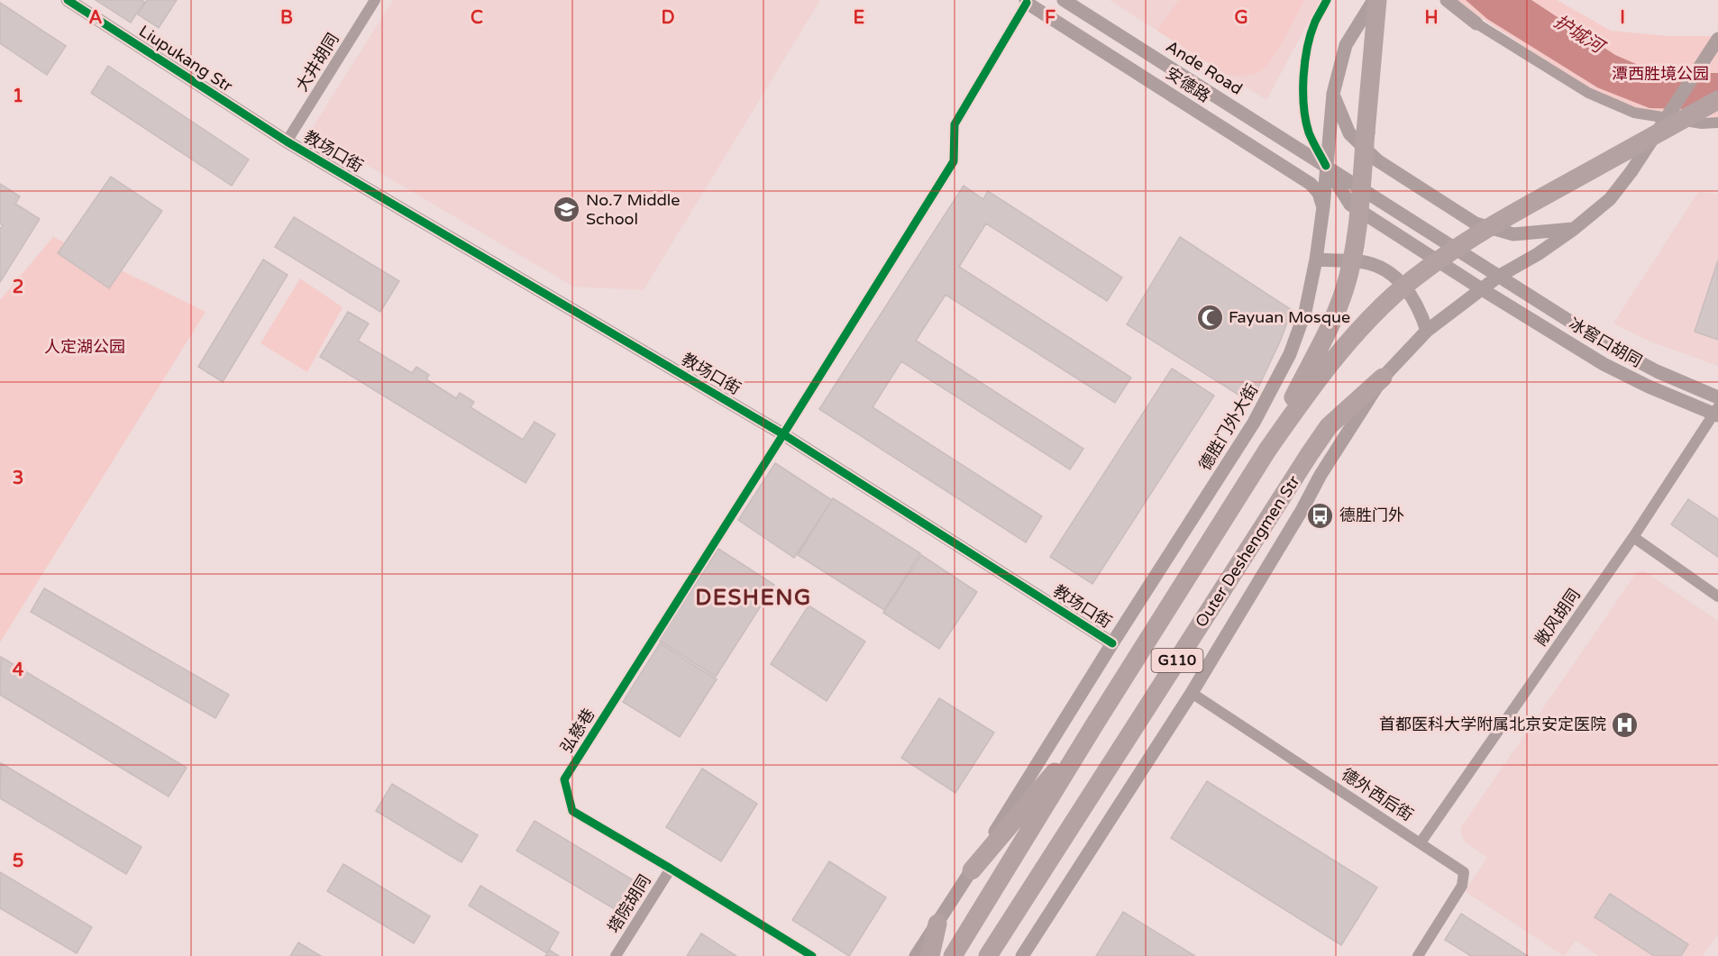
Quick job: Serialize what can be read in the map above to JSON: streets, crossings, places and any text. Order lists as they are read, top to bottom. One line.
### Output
{"streets":{"highway":["Outer Deshengmen Str","G110"],"street":["Liupukang Str","大井胡同","Ande Road","安德路","教场口街","冰窖口胡同","德胜门外大街","敞风胡同","弘慈巷","德外西后街","塔院胡同"]},"crossings":[["Liupukang Str","大井胡同"],["Liupukang Str","教场口街"],["大井胡同","教场口街"],["Ande Road","冰窖口胡同"],["Ande Road","德胜门外大街"],["Ande Road","Outer Deshengmen Str"],["安德路","德胜门外大街"],["安德路","弘慈巷"],["教场口街","德胜门外大街"],["教场口街","弘慈巷"],["冰窖口胡同","德胜门外大街"],["冰窖口胡同","Outer Deshengmen Str"],["冰窖口胡同","敞风胡同"],["Outer Deshengmen Str","德外西后街"],["敞风胡同","德外西后街"],["弘慈巷","塔院胡同"]],"districts":["DESHENG"],"water":["护城河"],"parks":["潭西胜境公园","人定湖公园"],"places":{"school or university":["No.7 Middle School"],"mosque":["Fayuan Mosque"],"bus stop":["德胜门外"],"hospital":["首都医科大学附属北京安定医院"]},"grid":{"columns":["A","B","C","D","E","F","G","H","I"],"rows":["1","2","3","4","5"]}}
